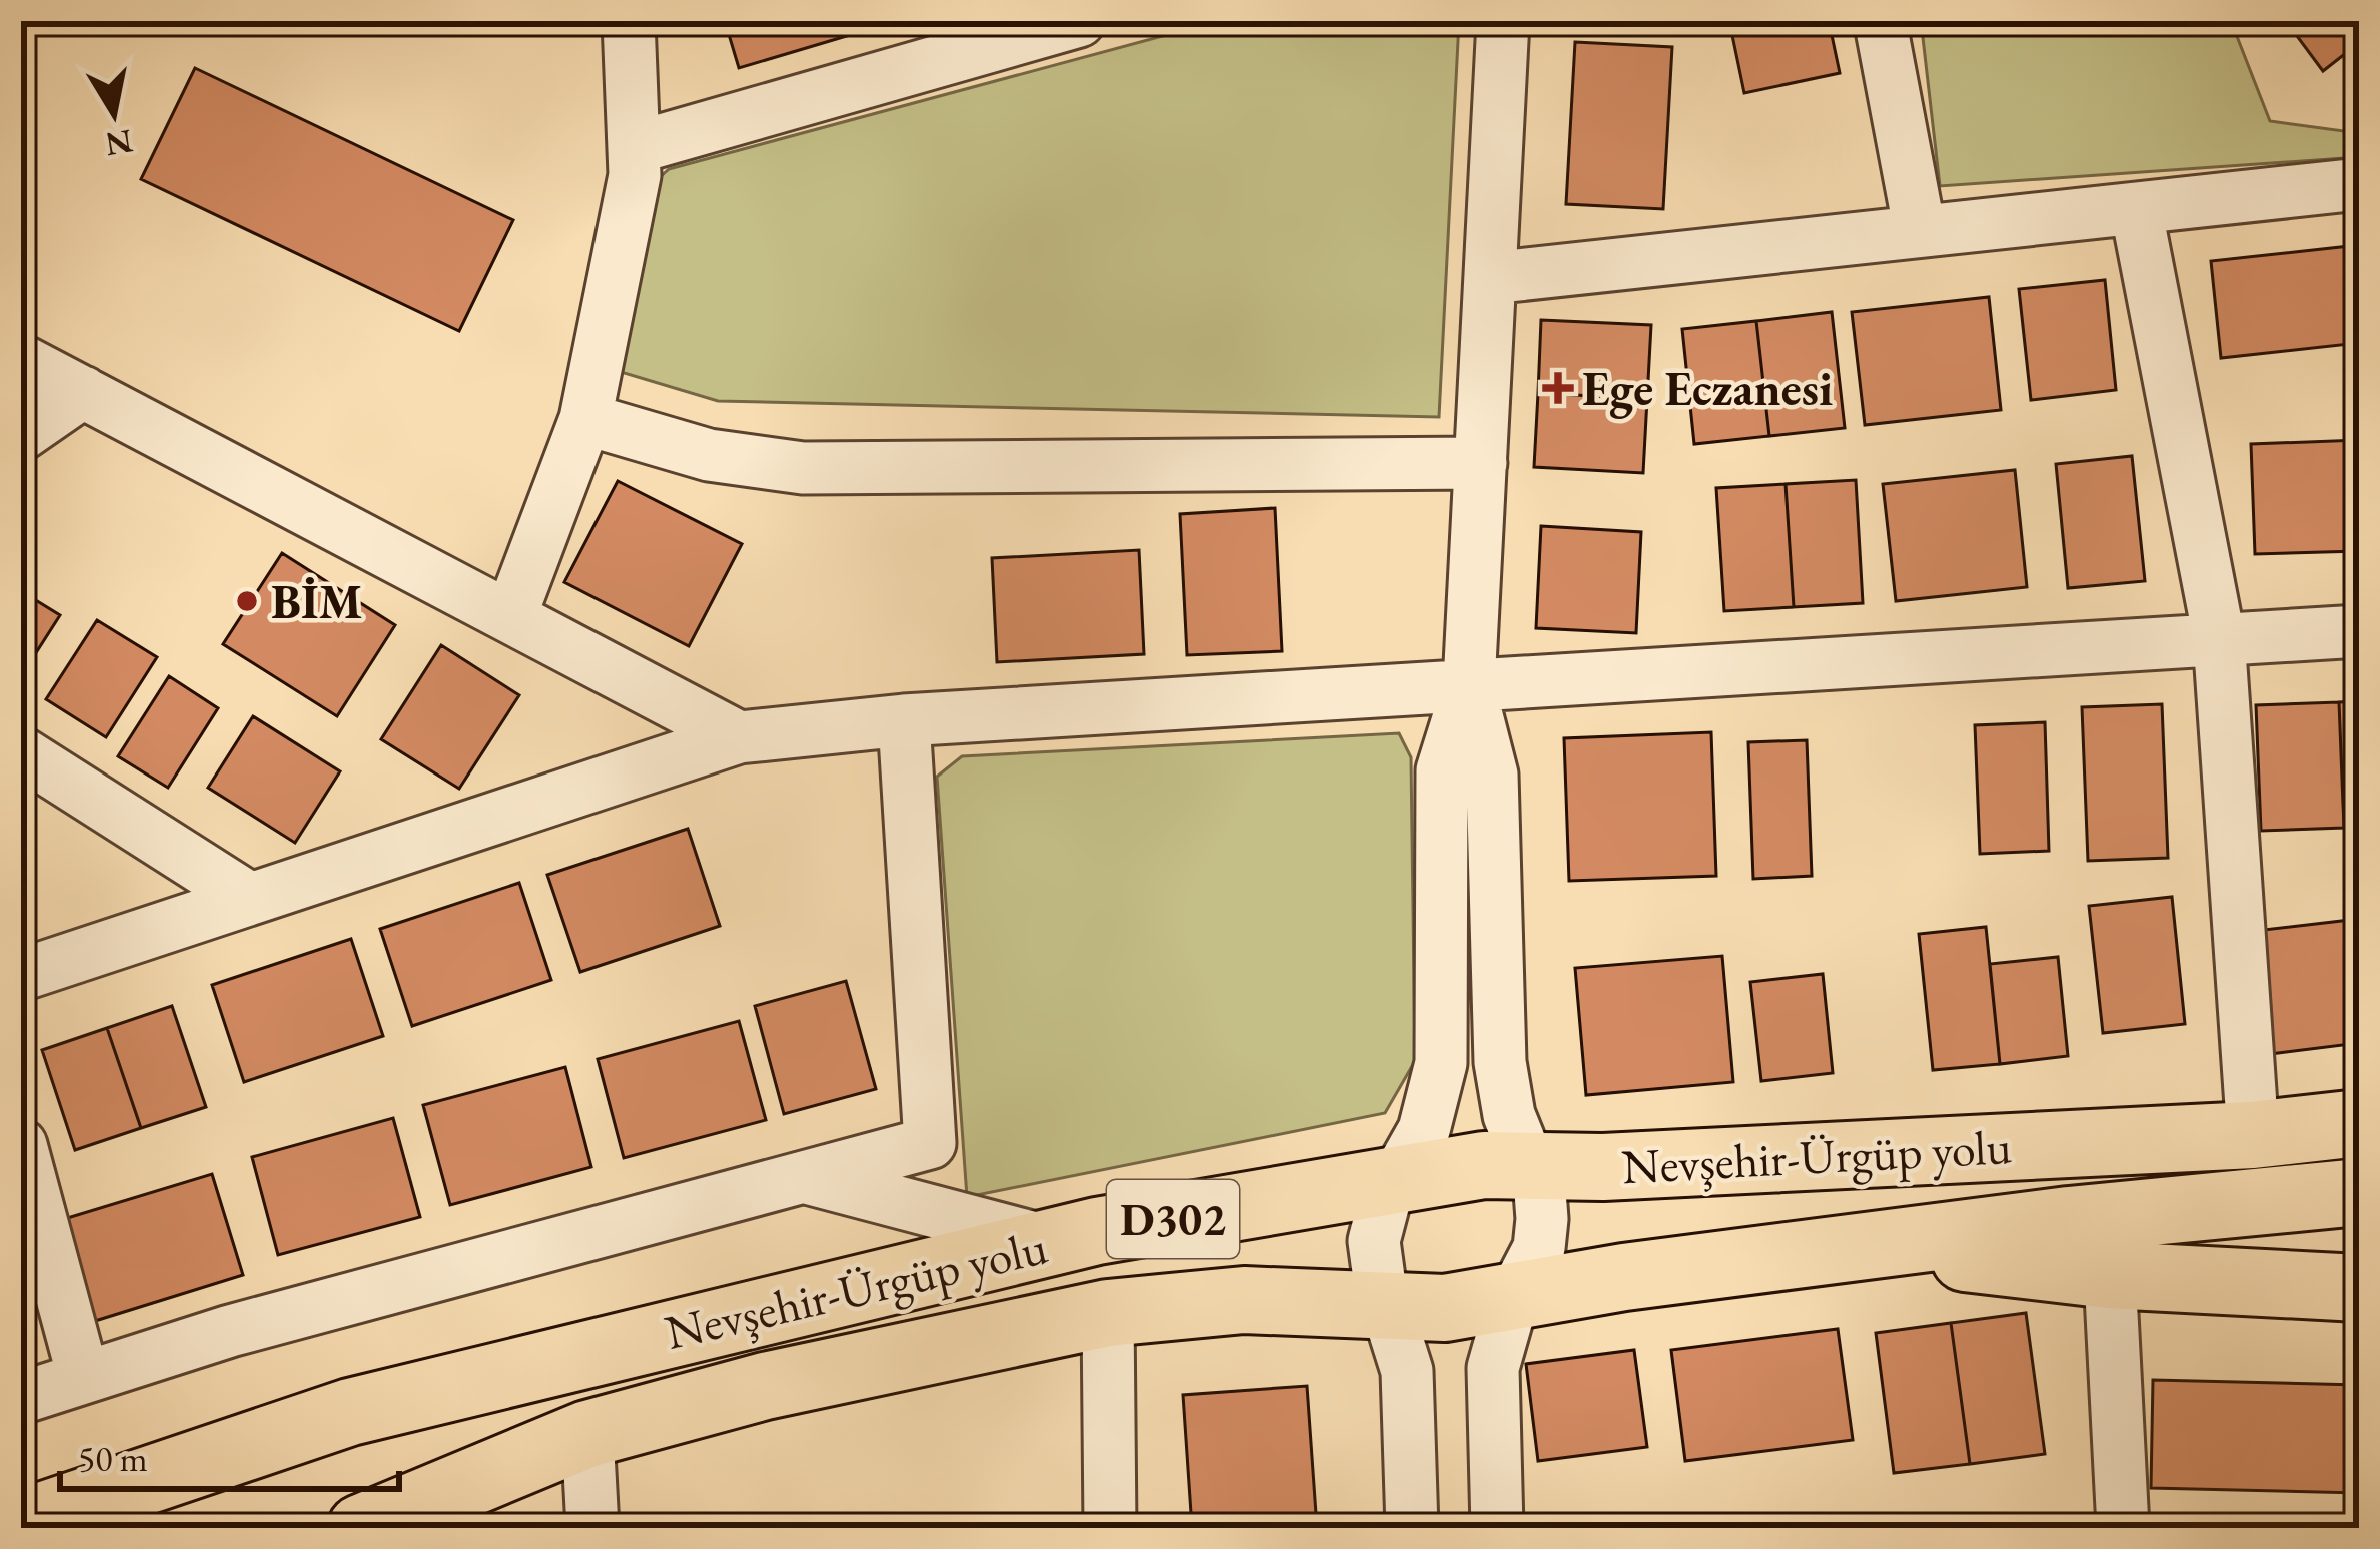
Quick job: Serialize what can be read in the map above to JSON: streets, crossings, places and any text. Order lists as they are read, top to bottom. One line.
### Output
{"streets":{"highway":["Nevşehir-Ürgüp yolu","D302"]},"places":{"health":["Ege Eczanesi"],"other":["BİM"]},"scale_bar":"50 m","north":"bottom"}
